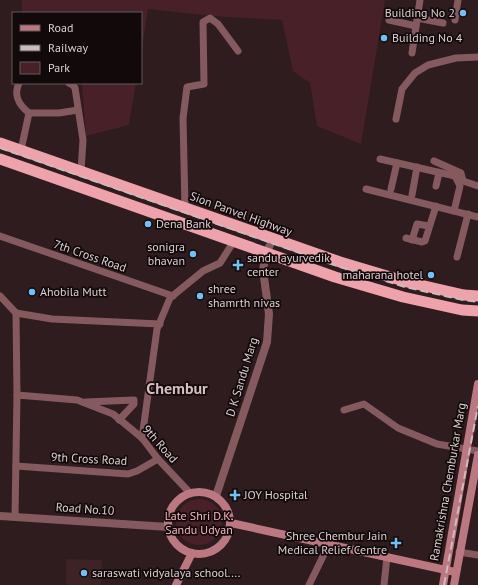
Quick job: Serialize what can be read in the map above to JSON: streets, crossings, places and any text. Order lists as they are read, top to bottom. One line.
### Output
{"streets":{"highway":["Sion Panvel Highway"],"main road":["Ramakrishna Chemburkar Marg"],"street":["7th Cross Road","D K Sandu Marg","9th Road","9th Cross Road","Road No.10"]},"crossings":[["Sion Panvel Highway","D K Sandu Marg"],["D K Sandu Marg","9th Road"],["D K Sandu Marg","Road No.10"],["9th Road","9th Cross Road"],["9th Road","Road No.10"]],"districts":["Chembur"],"parks":["Late Shri D.K. Sandu Udyan"],"places":{"other":["Building No 2","Building No 4","Dena Bank","sonigra bhavan","maharana hotel","Ahobila Mutt","shree shamrth nivas","saraswati vidyalaya school...."],"health":["sandu ayurvedik center","JOY Hospital","Shree Chembur Jain Medical Relief Centre"]},"legend":["Road","Railway","Park"]}
